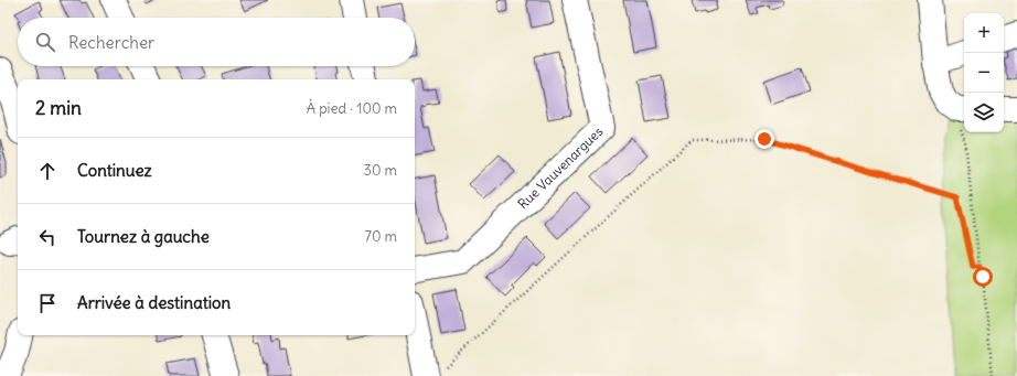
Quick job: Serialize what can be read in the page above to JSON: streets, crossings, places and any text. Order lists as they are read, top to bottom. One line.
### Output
{"streets":{"street":["Rue Vauvenargues"]},"page":{"map_buttons":["+","−"],"search":"Rechercher","heading":["2 min","À pied · 100 m"],"list":[["Continuez","30 m"],["Tournez à gauche","70 m"],"Arrivée à destination"]}}
